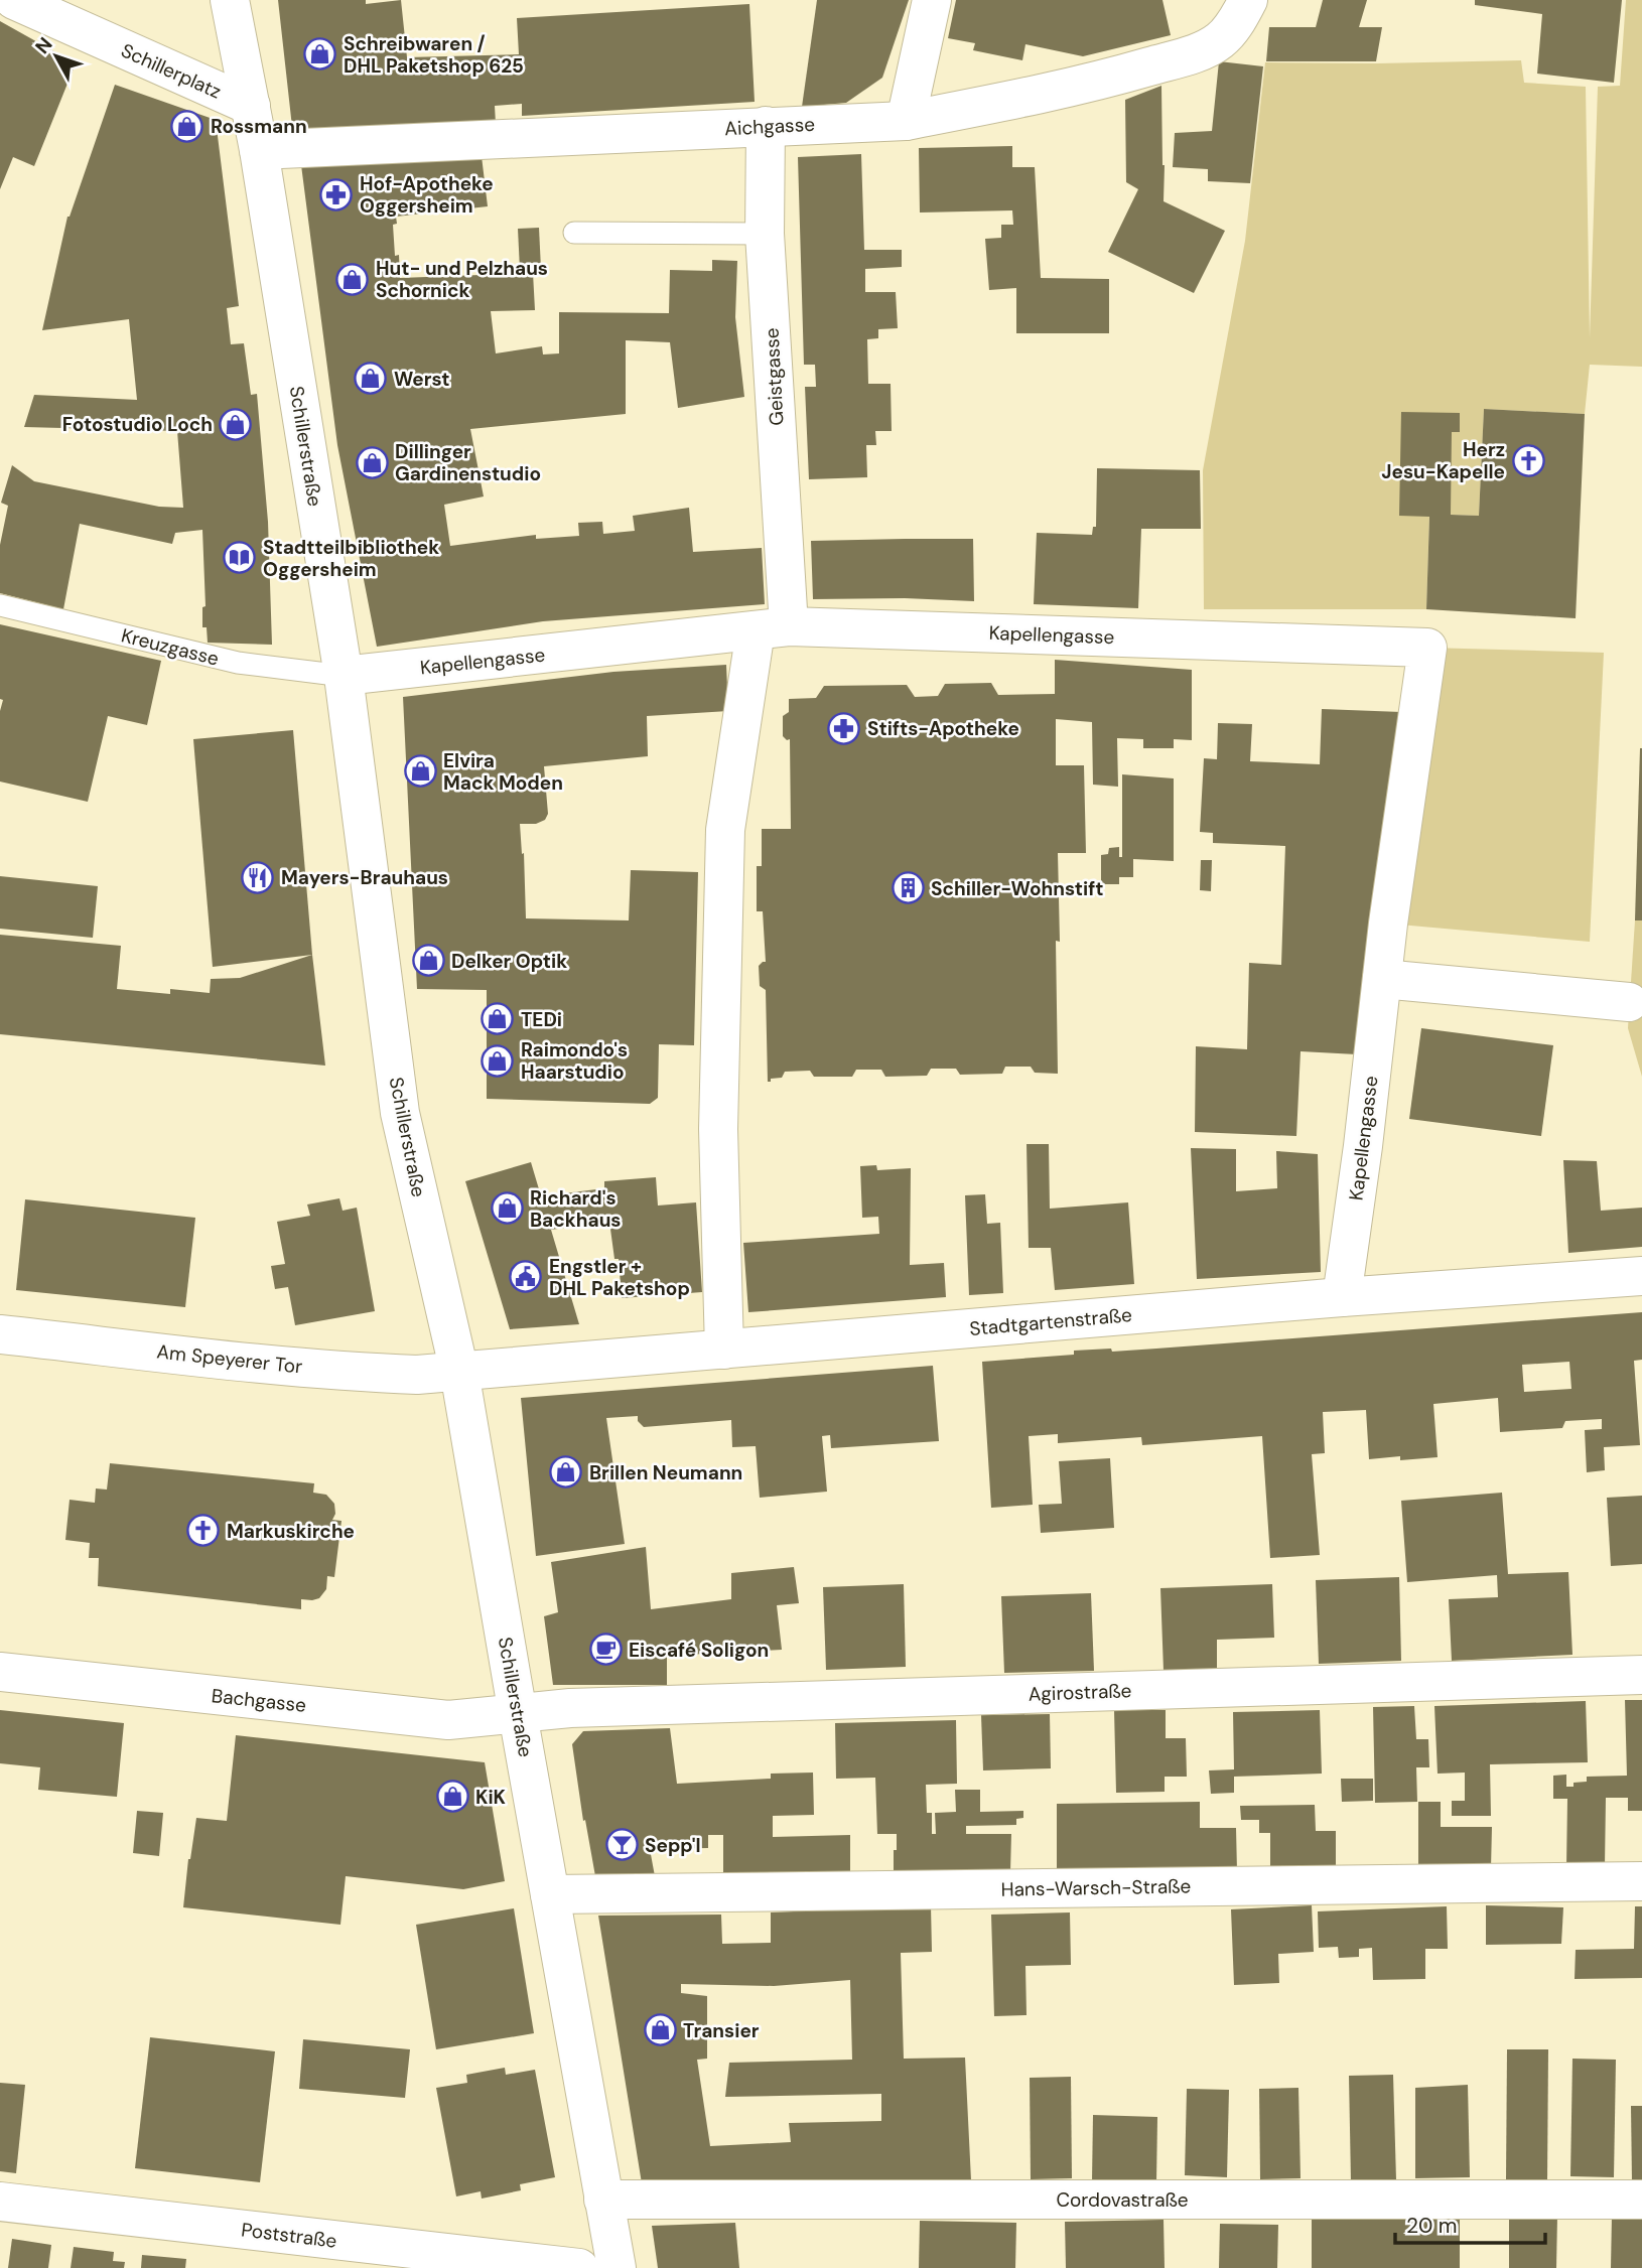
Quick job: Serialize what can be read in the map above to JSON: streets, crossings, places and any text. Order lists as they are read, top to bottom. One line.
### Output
{"streets":{"street":["Schillerplatz","Aichgasse","Geistgasse","Schillerstraße","Kapellengasse","Stadtgartenstraße","Am Speyerer Tor","Agirostraße","Bachgasse","Hans-Warsch-Straße","Cordovastraße","Poststraße"],"lane":["Kreuzgasse"]},"crossings":[["Schillerplatz","Schillerstraße"],["Aichgasse","Geistgasse"],["Aichgasse","Schillerstraße"],["Geistgasse","Kapellengasse"],["Geistgasse","Stadtgartenstraße"],["Schillerstraße","Kapellengasse"],["Schillerstraße","Kreuzgasse"],["Schillerstraße","Stadtgartenstraße"],["Schillerstraße","Am Speyerer Tor"],["Schillerstraße","Agirostraße"],["Schillerstraße","Bachgasse"],["Schillerstraße","Hans-Warsch-Straße"],["Schillerstraße","Cordovastraße"],["Kapellengasse","Kreuzgasse"],["Kapellengasse","Stadtgartenstraße"],["Stadtgartenstraße","Am Speyerer Tor"],["Agirostraße","Bachgasse"]],"places":{"shop":["Schreibwaren / DHL Paketshop 625","Rossmann","Hut- und Pelzhaus Schornick","Werst","Fotostudio Loch","Dillinger Gardinenstudio","Elvira Mack Moden","Delker Optik","TEDi","Raimondo's Haarstudio","Richard's Backhaus","Brillen Neumann","KiK","Transier"],"pharmacy":["Hof-Apotheke Oggersheim","Stifts-Apotheke"],"church":["Herz Jesu-Kapelle","Markuskirche"],"library":["Stadtteilbibliothek Oggersheim"],"restaurant":["Mayers-Brauhaus"],"building":["Schiller-Wohnstift"],"public building":["Engstler + DHL Paketshop"],"cafe":["Eiscafé Soligon"],"bar":["Sepp'l"]},"scale_bar":"20 m","north":"top left"}
